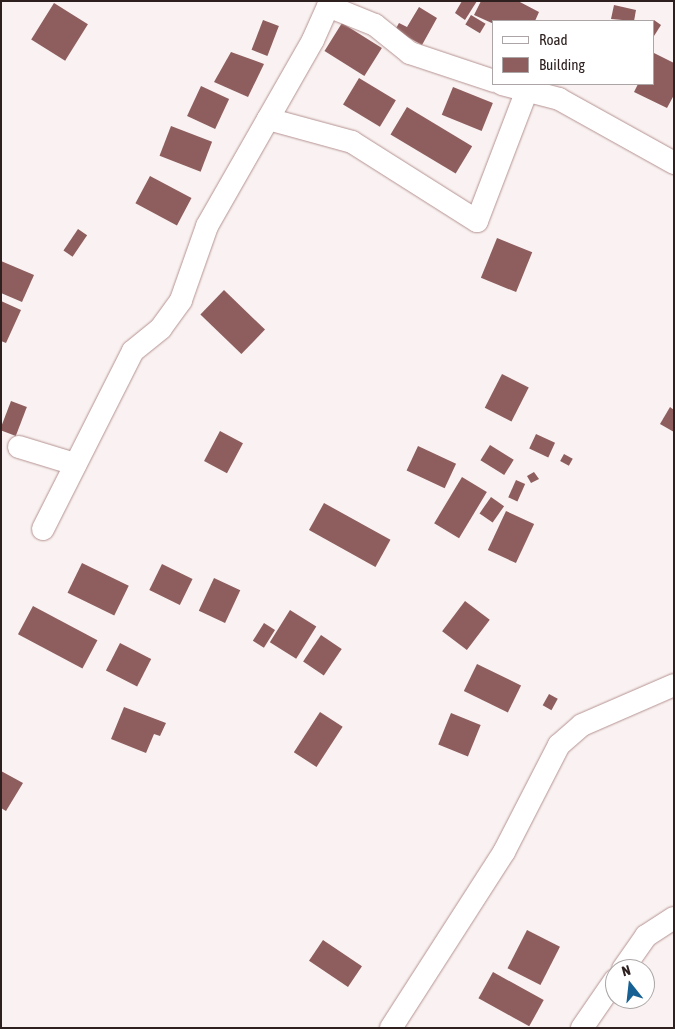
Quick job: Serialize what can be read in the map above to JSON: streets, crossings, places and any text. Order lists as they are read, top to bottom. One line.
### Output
{"legend":["Road","Building"],"north":"top"}
